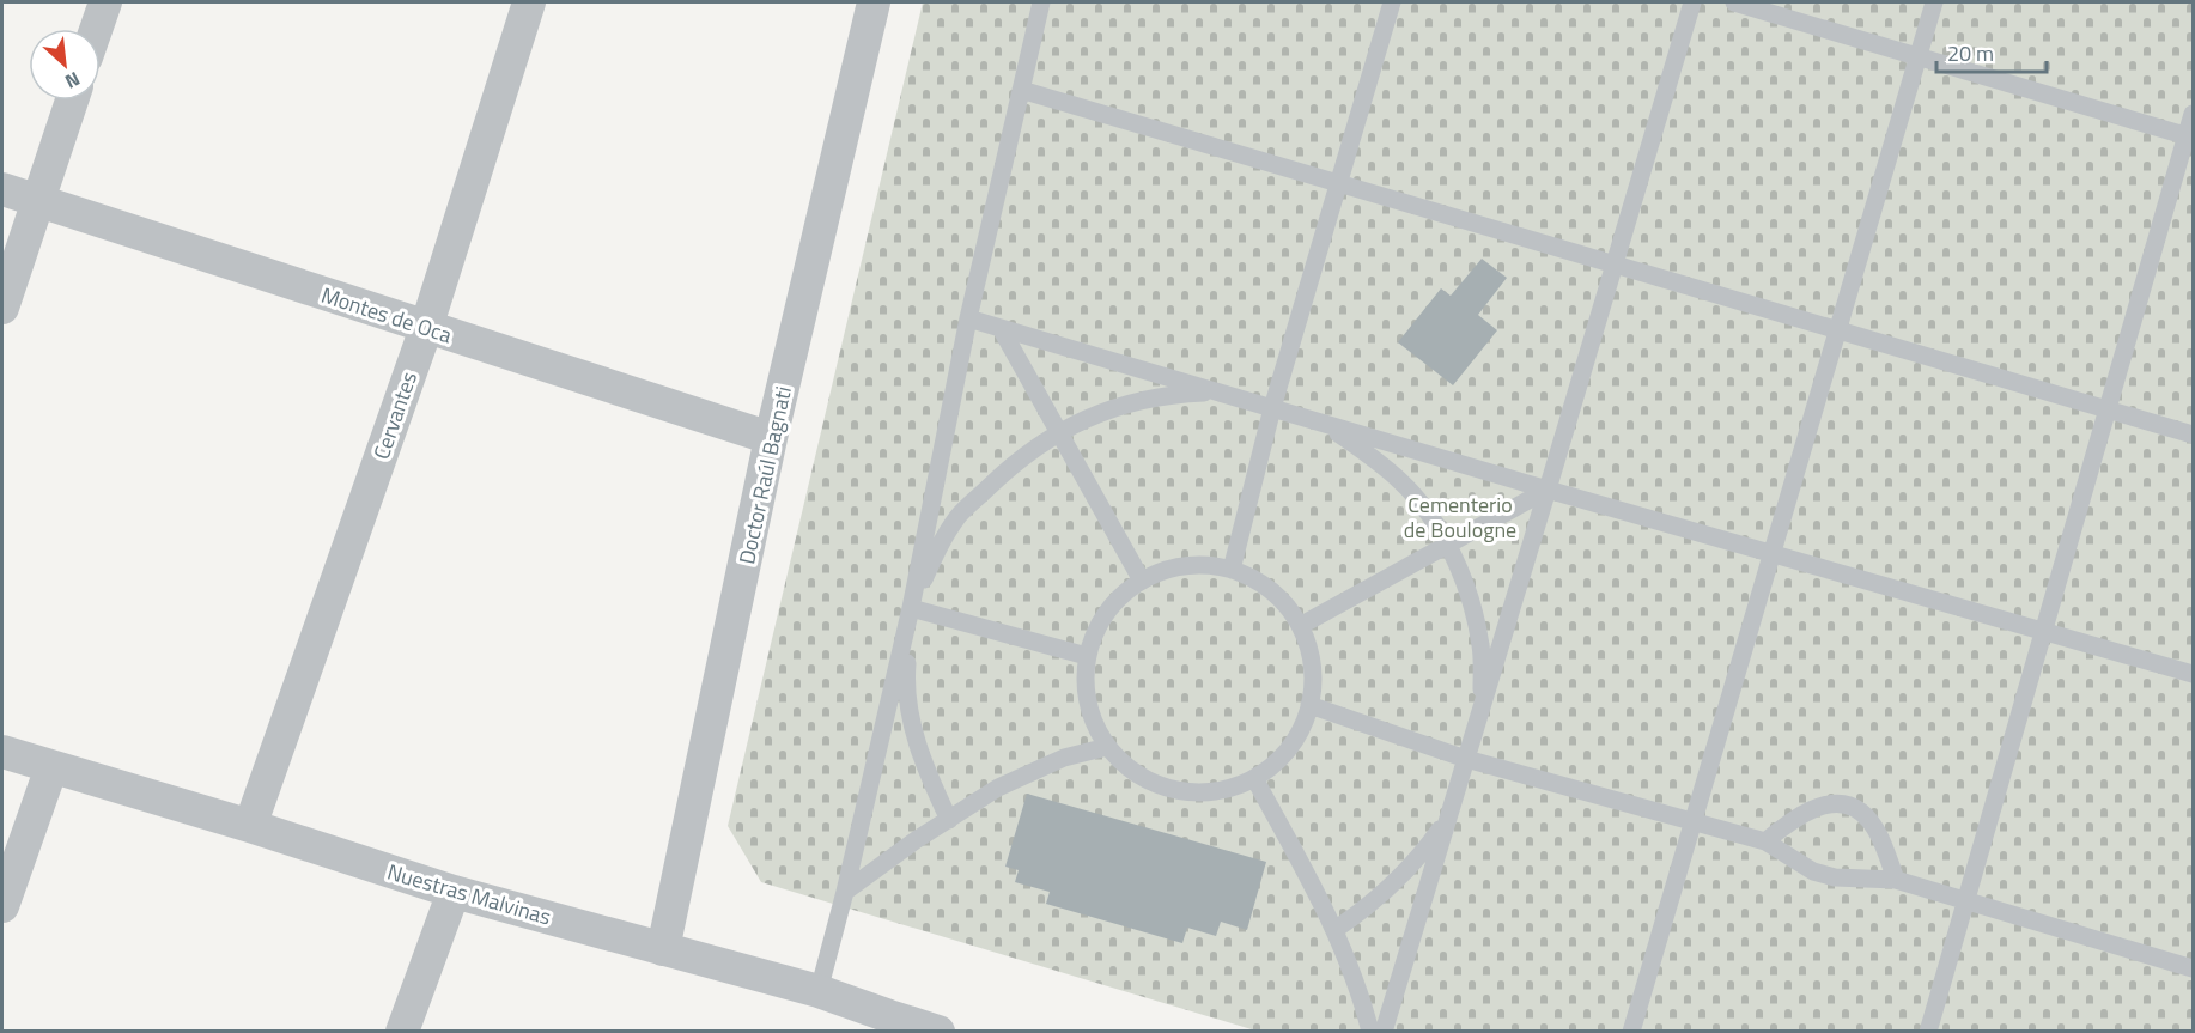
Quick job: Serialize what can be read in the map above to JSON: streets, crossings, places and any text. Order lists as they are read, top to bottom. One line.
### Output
{"streets":{"street":["Montes de Oca","Cervantes","Doctor Raúl Bagnati","Nuestras Malvinas"]},"crossings":[["Montes de Oca","Cervantes"],["Montes de Oca","Doctor Raúl Bagnati"],["Cervantes","Nuestras Malvinas"],["Doctor Raúl Bagnati","Nuestras Malvinas"]],"parks":["Cementerio de Boulogne"],"scale_bar":"20 m","north":"bottom right"}
